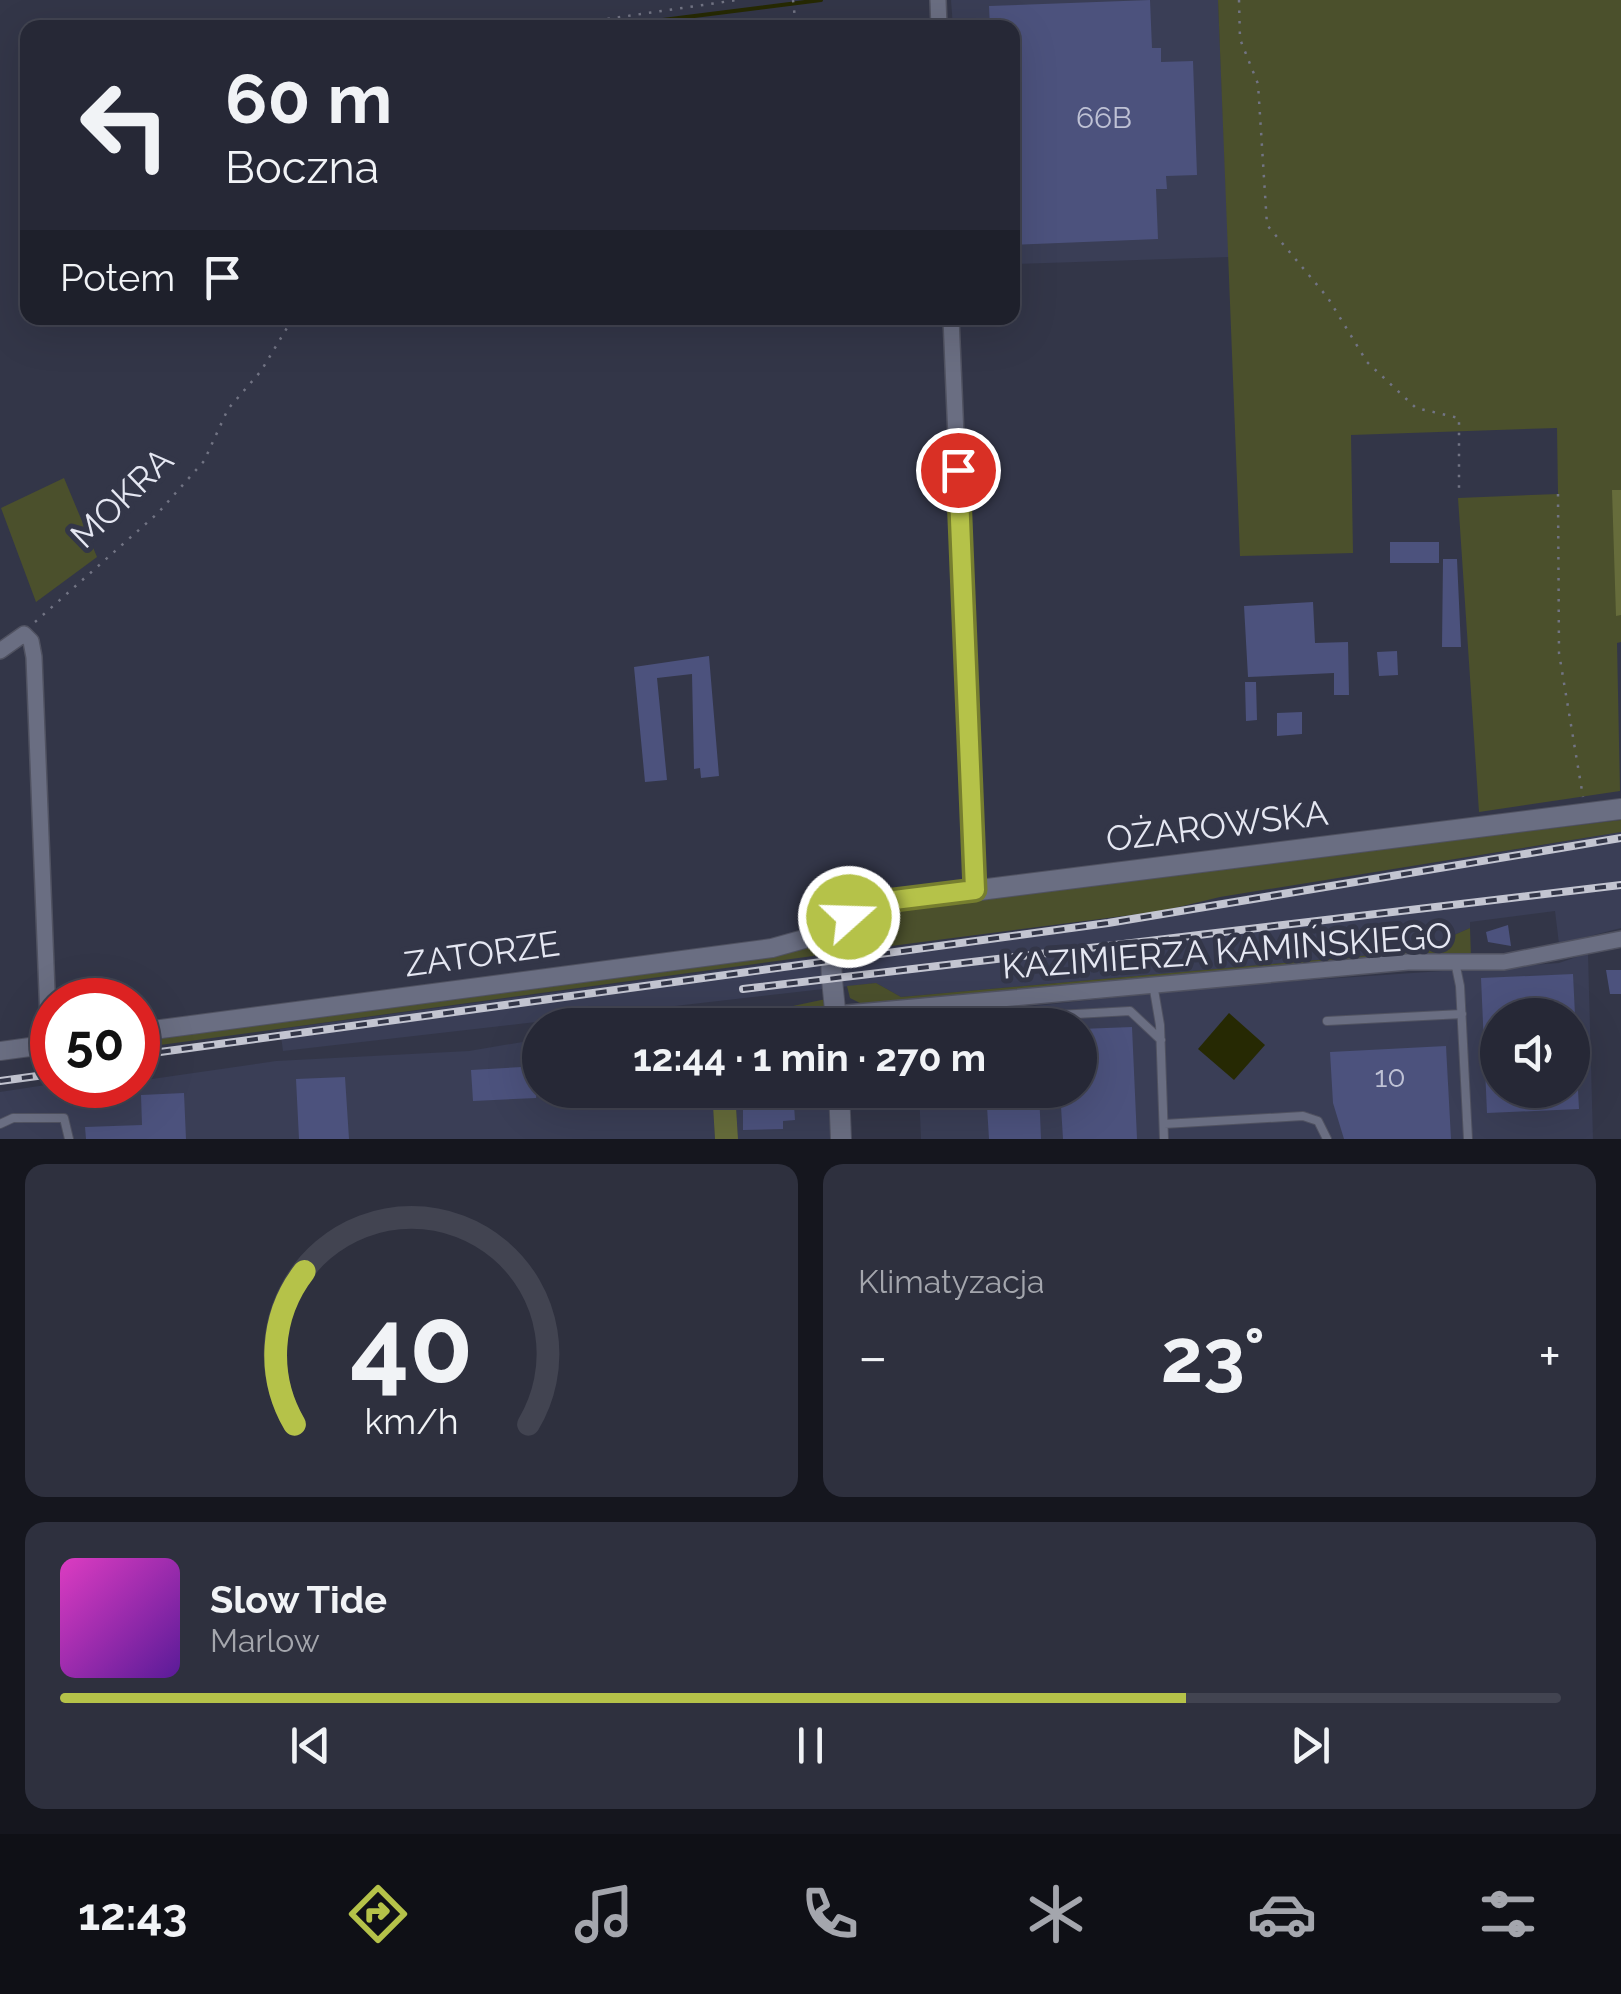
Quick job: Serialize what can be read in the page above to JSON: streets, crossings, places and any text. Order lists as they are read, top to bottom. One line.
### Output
{"streets":{"main road":["OŻAROWSKA"],"street":["KAZIMIERZA KAMIŃSKIEGO","ZATORZE"],"path":["MOKRA"]},"crossings":[["OŻAROWSKA","ZATORZE"]],"house_numbers":["66B","10"],"page":{"turn":["60 m","Boczna"],"then":"Potem","limit":"50","trip":"12:44 · 1 min · 270 m","tile":"Klimatyzacja","heat":["−","23°","+"],"song":["Slow Tide","Marlow"],"tabs":"12:43","gauge":["40","km/h"]}}
